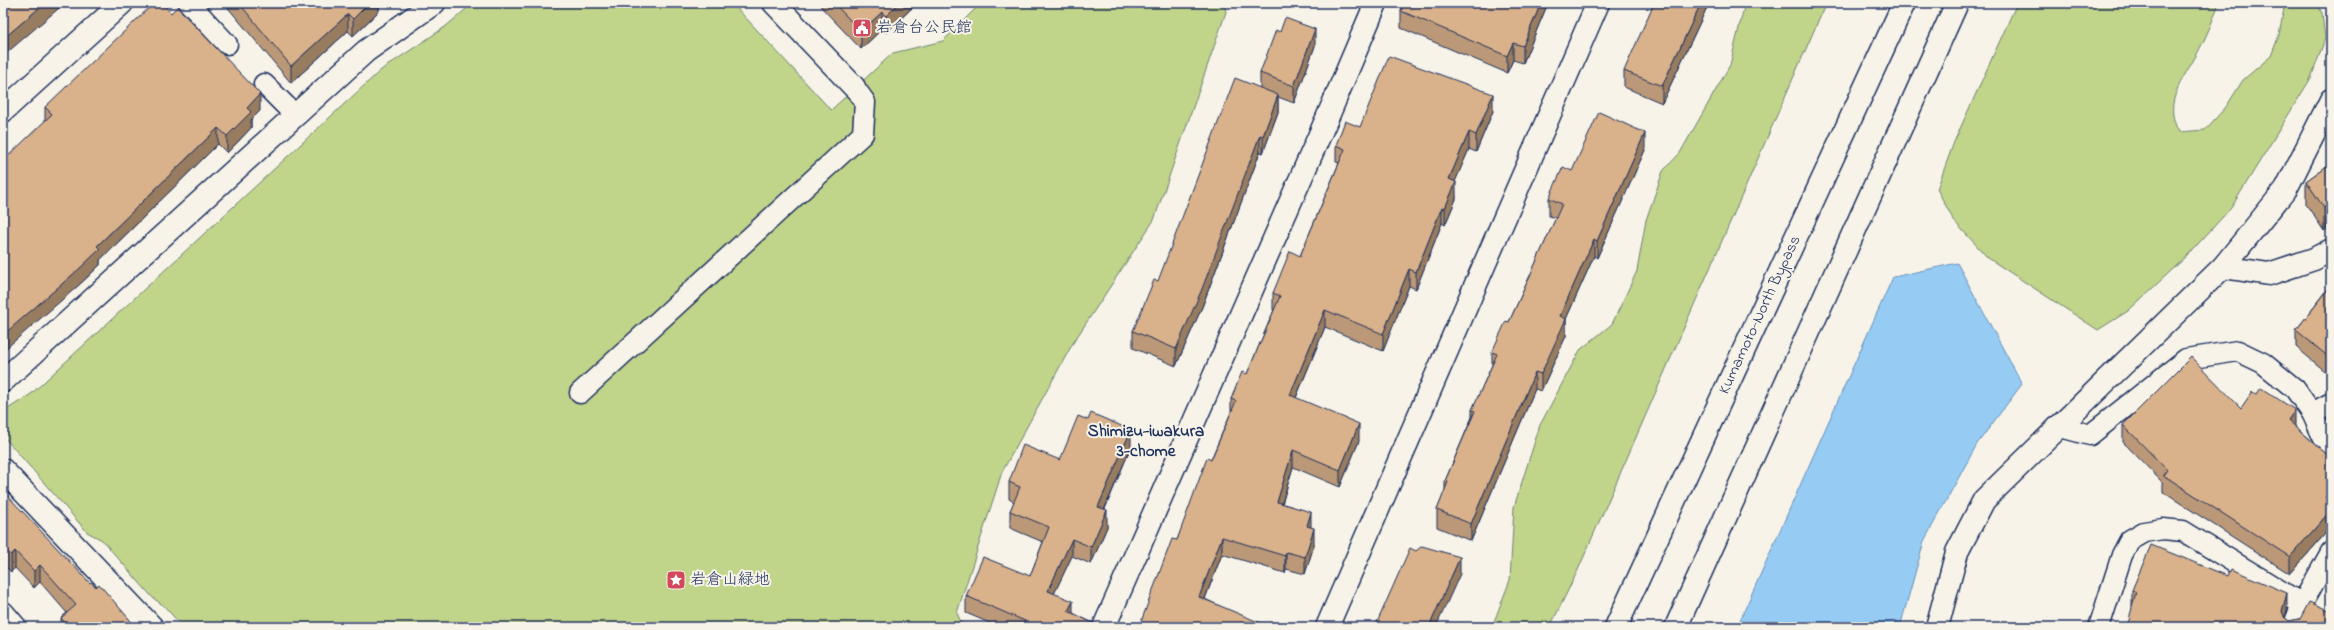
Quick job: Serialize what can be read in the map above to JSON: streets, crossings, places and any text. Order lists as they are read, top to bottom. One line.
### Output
{"streets":{"main road":["Kumamoto-North Bypass"]},"districts":["Shimizu-iwakura 3-chome"],"places":{"public building":["岩倉台公民館"],"place":["岩倉山緑地"]}}
